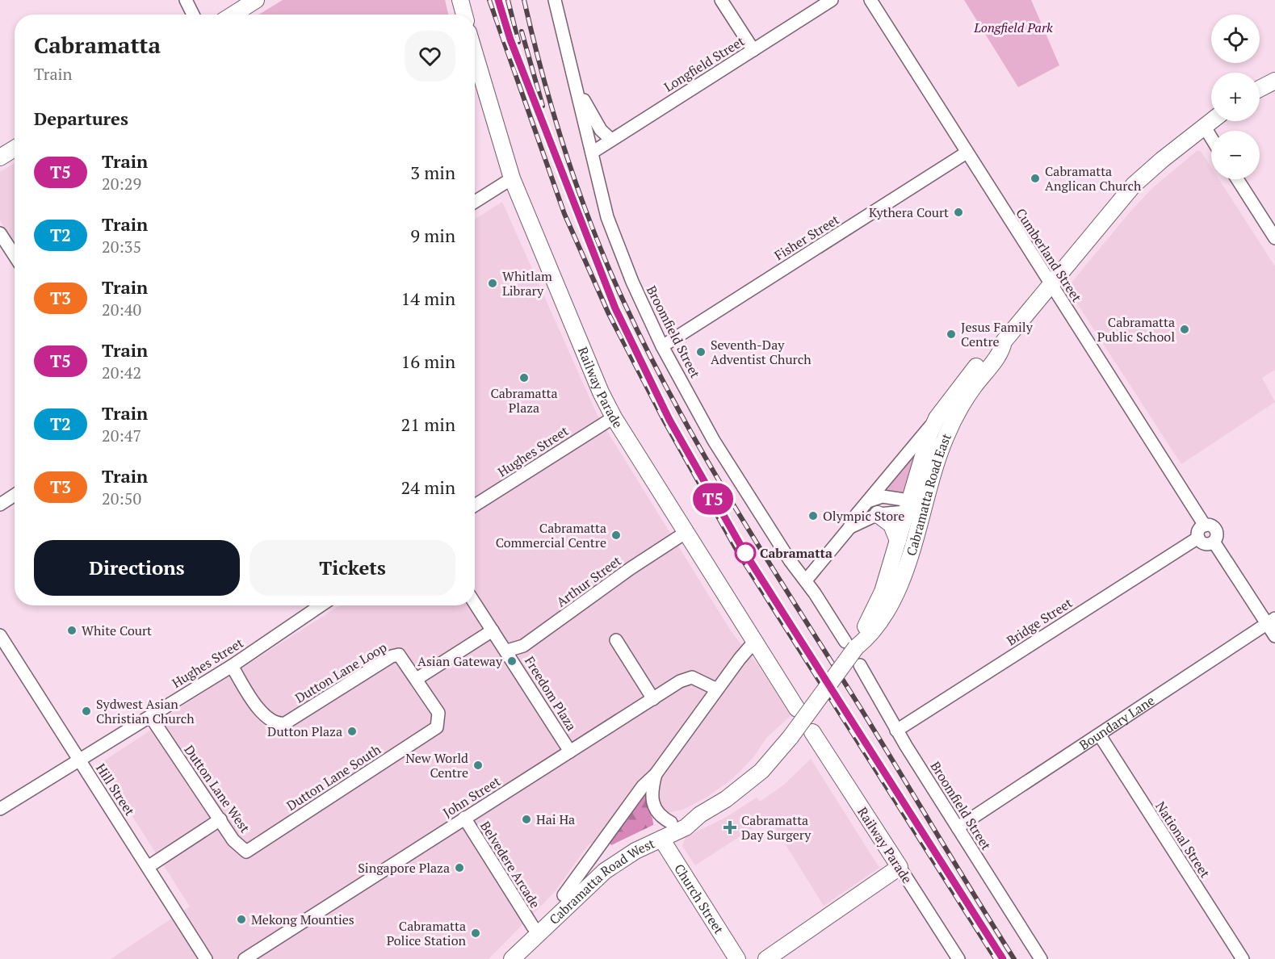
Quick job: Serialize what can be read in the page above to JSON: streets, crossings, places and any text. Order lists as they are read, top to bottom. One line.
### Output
{"streets":{"main road":["Railway Parade","Cabramatta Road East","Cabramatta Road West","Church Street"],"street":["Longfield Street","Fisher Street","Cumberland Street","Broomfield Street","Hughes Street","Arthur Street","Bridge Street","Dutton Lane Loop","Freedom Plaza","Boundary Lane","Dutton Lane South","Dutton Lane West","Hill Street","John Street","National Street","Belvedere Arcade"]},"crossings":[["Longfield Street","Broomfield Street"],["Fisher Street","Cumberland Street"],["Fisher Street","Broomfield Street"],["Cumberland Street","Cabramatta Road East"],["Cumberland Street","Bridge Street"],["Broomfield Street","Cabramatta Road East"],["Broomfield Street","Bridge Street"],["Broomfield Street","Boundary Lane"],["Railway Parade","Hughes Street"],["Railway Parade","Arthur Street"],["Railway Parade","Cabramatta Road West"],["Hughes Street","Dutton Lane Loop"],["Hughes Street","Dutton Lane West"],["Hughes Street","Hill Street"],["Cabramatta Road East","Cabramatta Road West"],["Arthur Street","Freedom Plaza"],["Dutton Lane Loop","Dutton Lane South"],["Freedom Plaza","John Street"],["Boundary Lane","National Street"],["Dutton Lane South","Dutton Lane West"],["John Street","Belvedere Arcade"],["John Street","Cabramatta Road West"],["Belvedere Arcade","Cabramatta Road West"],["Cabramatta Road West","Church Street"]],"parks":["Longfield Park"],"places":{"other":["Cabramatta Anglican Church","Kythera Court","Whitlam Library","Cabramatta Public School","Jesus Family Centre","Seventh-Day Adventist Church","Cabramatta Plaza","Olympic Store","Cabramatta Commercial Centre","Cabramatta","White Court","Asian Gateway","Sydwest Asian Christian Church","Dutton Plaza","New World Centre","Hai Ha","Singapore Plaza","Mekong Mounties","Cabramatta Police Station"],"health":["Cabramatta Day Surgery"]},"page":{"on_map":"T5","map_buttons":["+","−"],"heading":[["Cabramatta","Train"],"Departures"],"list":[{"mark":"T5","name":"Train","note":"20:29","value":"3 min"},{"mark":"T2","name":"Train","note":"20:35","value":"9 min"},{"mark":"T3","name":"Train","note":"20:40","value":"14 min"},{"mark":"T5","name":"Train","note":"20:42","value":"16 min"},{"mark":"T2","name":"Train","note":"20:47","value":"21 min"},{"mark":"T3","name":"Train","note":"20:50","value":"24 min"}],"buttons":["Directions","Tickets"]}}
